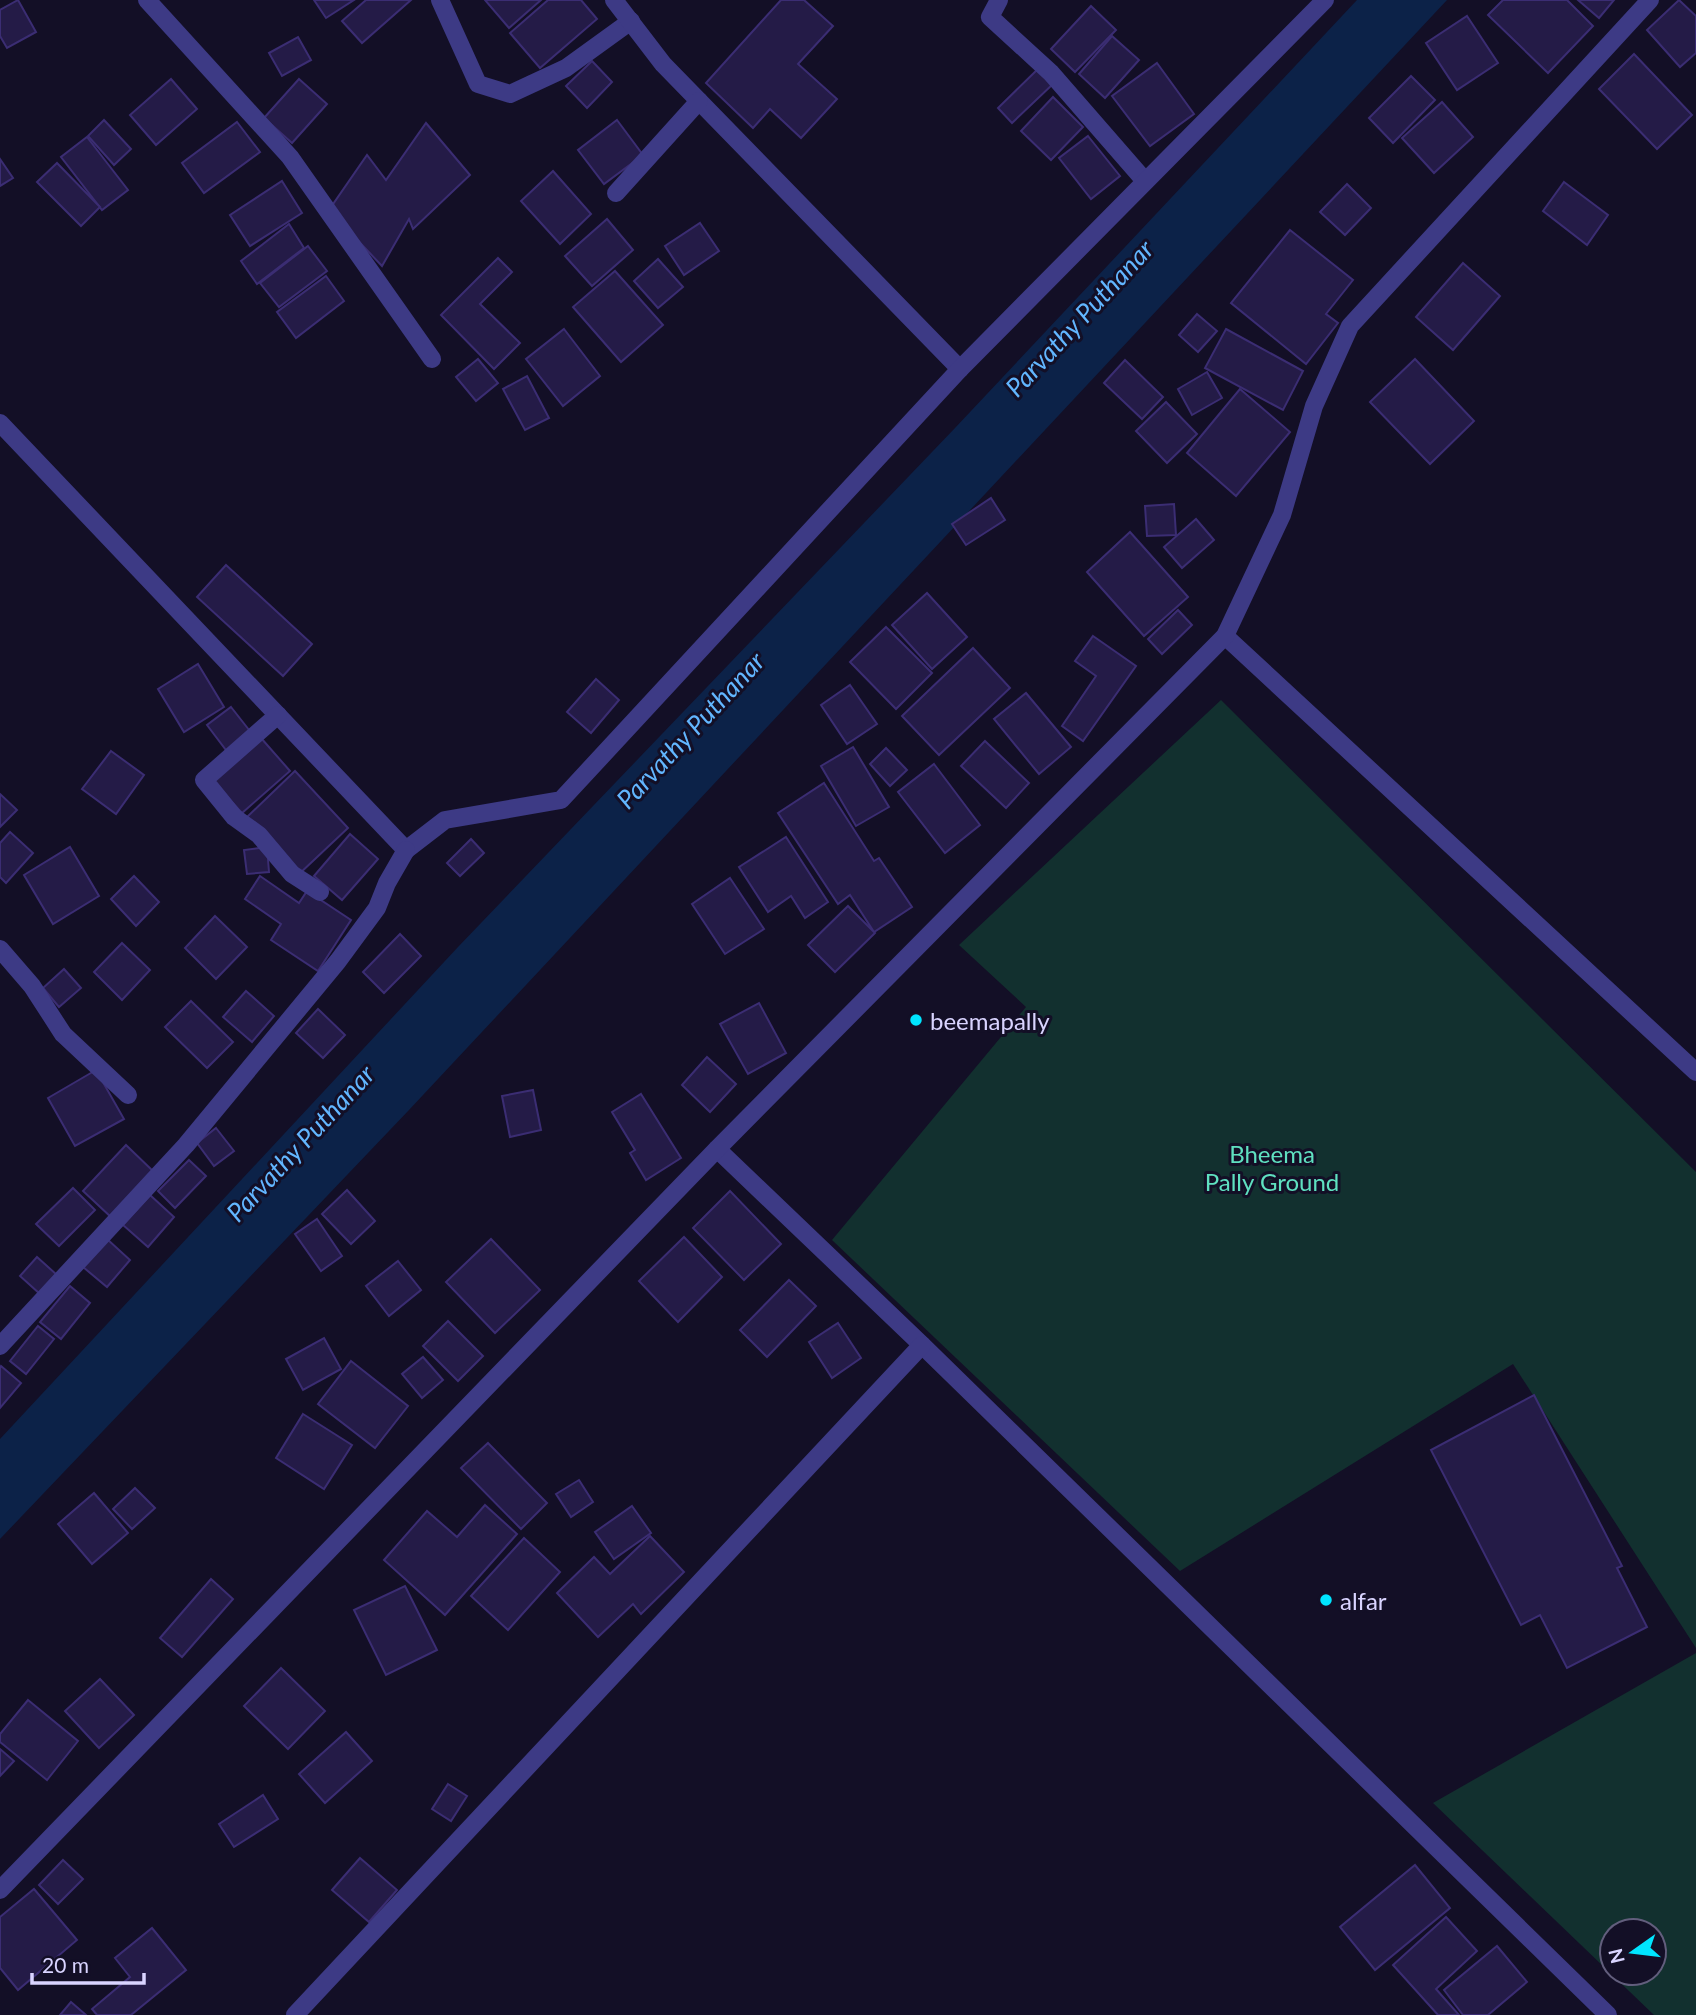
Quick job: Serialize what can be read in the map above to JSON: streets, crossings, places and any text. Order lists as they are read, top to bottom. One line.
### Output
{"water":["Parvathy Puthanar"],"parks":["Bheema Pally Ground"],"places":["beemapally","alfar"],"scale_bar":"20 m","north":"left"}
